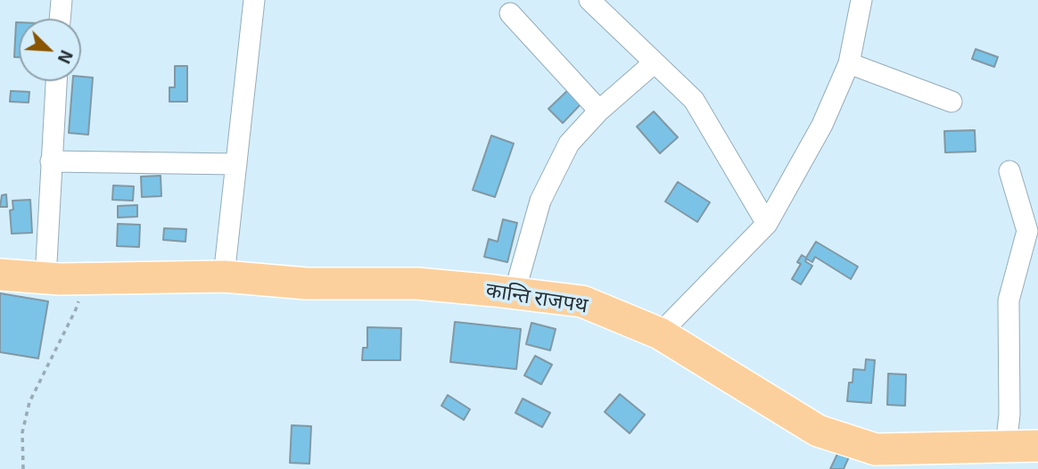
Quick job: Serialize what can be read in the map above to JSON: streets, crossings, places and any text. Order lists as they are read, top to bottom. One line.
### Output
{"streets":{"main road":["कान्ति राजपथ"]},"north":"bottom right"}
